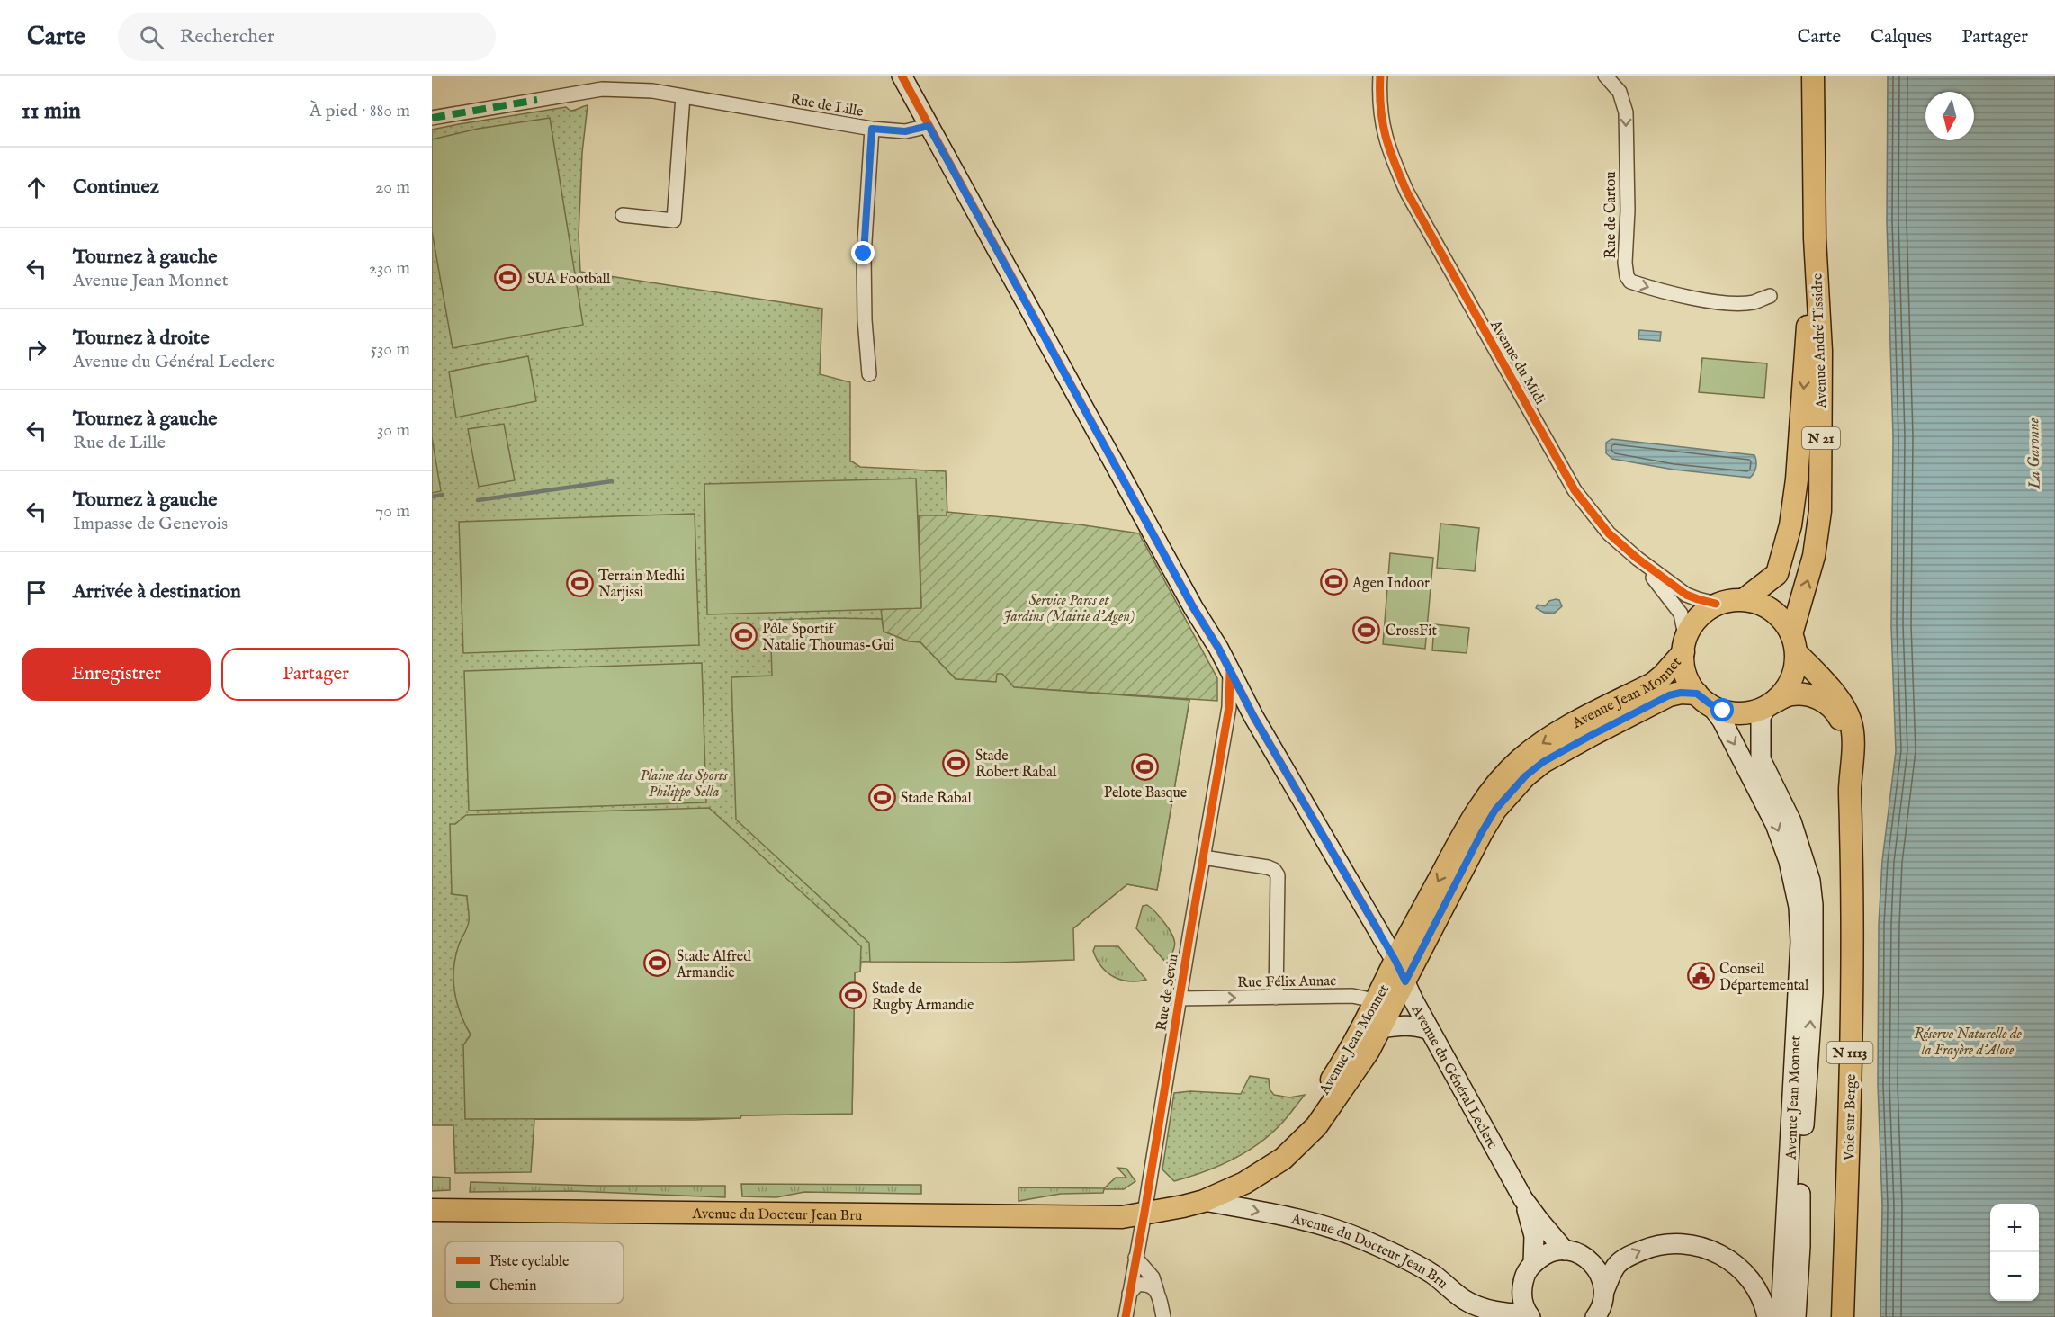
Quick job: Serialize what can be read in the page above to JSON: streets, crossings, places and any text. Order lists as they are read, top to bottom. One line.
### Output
{"streets":{"main road":["Avenue André Tissidre","N 21","Avenue Jean Monnet","N 1113","Voie sur Berge","Avenue du Docteur Jean Bru"],"street":["Rue de Lille","Rue de Cartou","Avenue du Midi","Rue Félix Aunac","Rue de Sevin","Avenue du Général Leclerc"]},"crossings":[["Rue de Lille","Avenue du Général Leclerc"],["Avenue André Tissidre","Avenue du Midi"],["Avenue André Tissidre","Avenue Jean Monnet"],["Avenue André Tissidre","N 1113"],["Avenue du Midi","Avenue Jean Monnet"],["Avenue du Midi","N 1113"],["Avenue Jean Monnet","Rue Félix Aunac"],["Avenue Jean Monnet","Rue de Sevin"],["Avenue Jean Monnet","N 1113"],["Avenue Jean Monnet","Avenue du Général Leclerc"],["Avenue Jean Monnet","Avenue du Docteur Jean Bru"],["Rue Félix Aunac","Rue de Sevin"],["Rue de Sevin","Avenue du Général Leclerc"],["N 1113","Voie sur Berge"]],"one_way":["Rue Félix Aunac"],"water":["La Garonne"],"parks":["Service Parcs et Jardins (Mairie d'Agen)","Plaine des Sports Philippe Sella","Réserve Naturelle de la Frayère d'Alose"],"places":{"sports":["SUA Football","Agen Indoor","Terrain Medhi Narjissi","CrossFit","Pôle Sportif Natalie Thoumas-Gui","Stade Robert Rabal","Pelote Basque","Stade Rabal","Stade Alfred Armandie","Stade de Rugby Armandie"],"public building":["Conseil Départemental"]},"legend":["Piste cyclable","Chemin"],"north":"bottom","page":{"header":"Carte","search":"Rechercher","nav":["Carte","Calques","Partager"],"heading":["11 min","À pied · 880 m"],"list":[["Continuez","20 m"],["Tournez à gauche","Avenue Jean Monnet","230 m"],["Tournez à droite","Avenue du Général Leclerc","530 m"],["Tournez à gauche","Rue de Lille","30 m"],["Tournez à gauche","Impasse de Genevois","70 m"],"Arrivée à destination"],"buttons":["Enregistrer","Partager"],"map_buttons":["+","−"]}}
